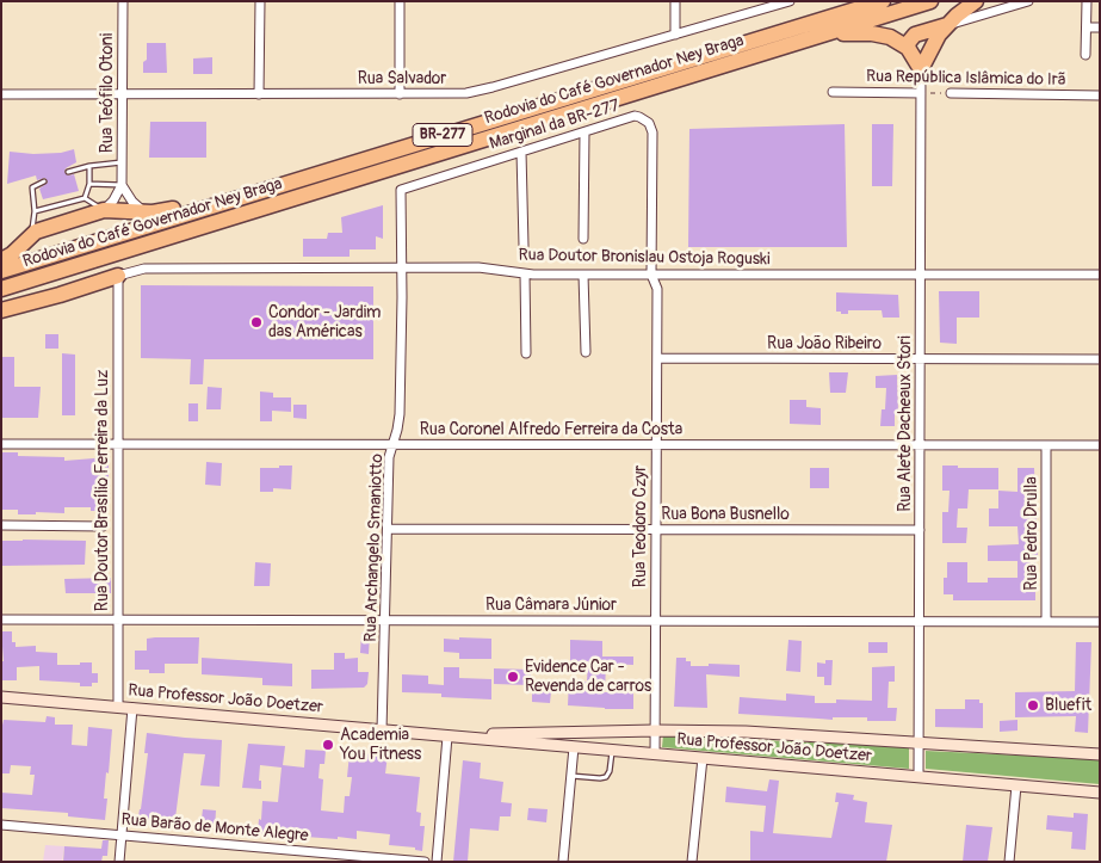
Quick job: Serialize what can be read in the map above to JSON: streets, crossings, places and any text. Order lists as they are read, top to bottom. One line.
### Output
{"streets":{"highway":["Rodovia do Café Governador Ney Braga","BR-277"],"main road":["Rua Professor João Doetzer"],"street":["Rua Salvador","Rua República Islâmica do Irã","Rua Teófilo Otoni","Marginal da BR-277","Rua Doutor Bronislau Ostoja Roguski","Rua João Ribeiro","Rua Alete Dacheaux Stori","Rua Coronel Alfredo Ferreira da Costa","Rua Doutor Brasílio Ferreira da Luz","Rua Bona Busnello","Rua Teodoro Czyr","Rua Pedro Drulla","Rua Archangelo Smaniotto","Rua Câmara Júnior","Rua Barão de Monte Alegre"]},"crossings":[["Rua Salvador","Rua Teófilo Otoni"],["Rua República Islâmica do Irã","Rua Alete Dacheaux Stori"],["Marginal da BR-277","Rua Teodoro Czyr"],["Marginal da BR-277","Rua Archangelo Smaniotto"],["Rua Doutor Bronislau Ostoja Roguski","Rua Alete Dacheaux Stori"],["Rua Doutor Bronislau Ostoja Roguski","Rua Doutor Brasílio Ferreira da Luz"],["Rua Doutor Bronislau Ostoja Roguski","Rua Teodoro Czyr"],["Rua Doutor Bronislau Ostoja Roguski","Rua Archangelo Smaniotto"],["Rua João Ribeiro","Rua Alete Dacheaux Stori"],["Rua João Ribeiro","Rua Teodoro Czyr"],["Rua Alete Dacheaux Stori","Rua Coronel Alfredo Ferreira da Costa"],["Rua Alete Dacheaux Stori","Rua Bona Busnello"],["Rua Alete Dacheaux Stori","Rua Câmara Júnior"],["Rua Alete Dacheaux Stori","Rua Professor João Doetzer"],["Rua Coronel Alfredo Ferreira da Costa","Rua Doutor Brasílio Ferreira da Luz"],["Rua Coronel Alfredo Ferreira da Costa","Rua Teodoro Czyr"],["Rua Coronel Alfredo Ferreira da Costa","Rua Pedro Drulla"],["Rua Coronel Alfredo Ferreira da Costa","Rua Archangelo Smaniotto"],["Rua Doutor Brasílio Ferreira da Luz","Rua Câmara Júnior"],["Rua Doutor Brasílio Ferreira da Luz","Rua Professor João Doetzer"],["Rua Bona Busnello","Rua Teodoro Czyr"],["Rua Bona Busnello","Rua Archangelo Smaniotto"],["Rua Teodoro Czyr","Rua Câmara Júnior"],["Rua Teodoro Czyr","Rua Professor João Doetzer"],["Rua Pedro Drulla","Rua Câmara Júnior"],["Rua Archangelo Smaniotto","Rua Câmara Júnior"],["Rua Archangelo Smaniotto","Rua Professor João Doetzer"]],"places":["Condor - Jardim das Américas","Evidence Car - Revenda de carros","Bluefit","Academia You Fitness"]}
